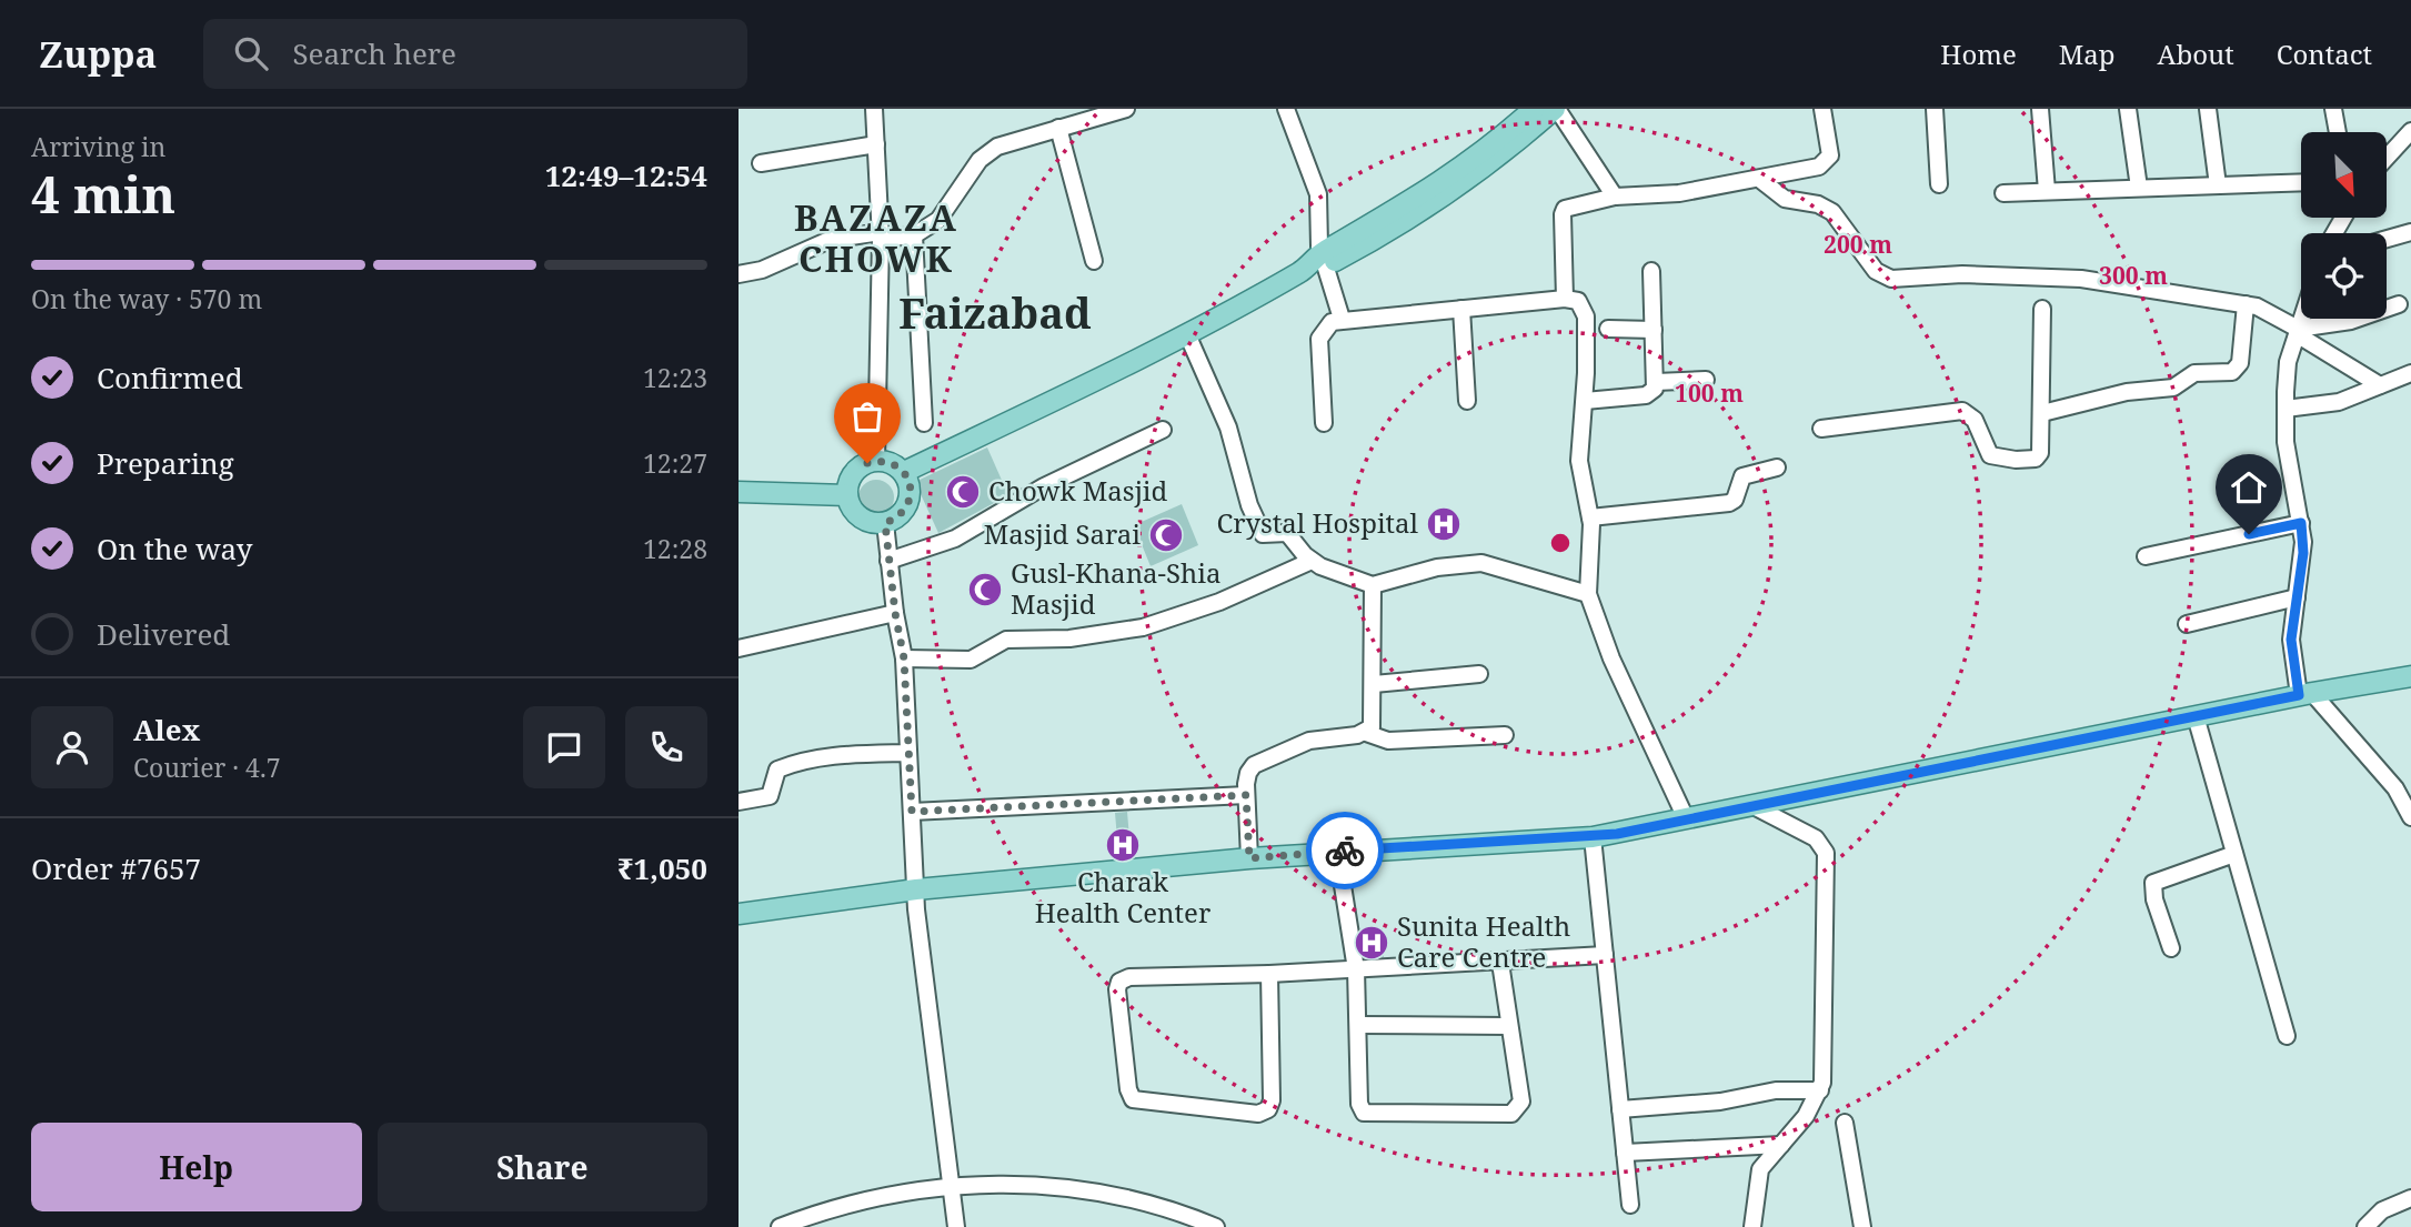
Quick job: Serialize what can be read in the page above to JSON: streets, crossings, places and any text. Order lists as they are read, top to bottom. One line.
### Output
{"districts":["BAZAZA CHOWK","Faizabad"],"places":{"mosque":["Chowk Masjid","Masjid Sarai","Gusl-Khana-Shia Masjid"],"hospital":["Crystal Hospital","Charak Health Center","Sunita Health Care Centre"]},"north":"bottom right","page":{"header":"Zuppa","search":"Search here","nav":["Home","Map","About","Contact"],"heading":["4 min","Arriving in","12:49–12:54"],"panel":["Alex","Courier · 4.7","Order #7657","₹1,050"],"bar":"On the way · 570 m","list":[["Confirmed","12:23"],["Preparing","12:27"],["On the way","12:28"],"Delivered"],"buttons":["Help","Share"]},"rings":["200 m","300 m","100 m"]}
